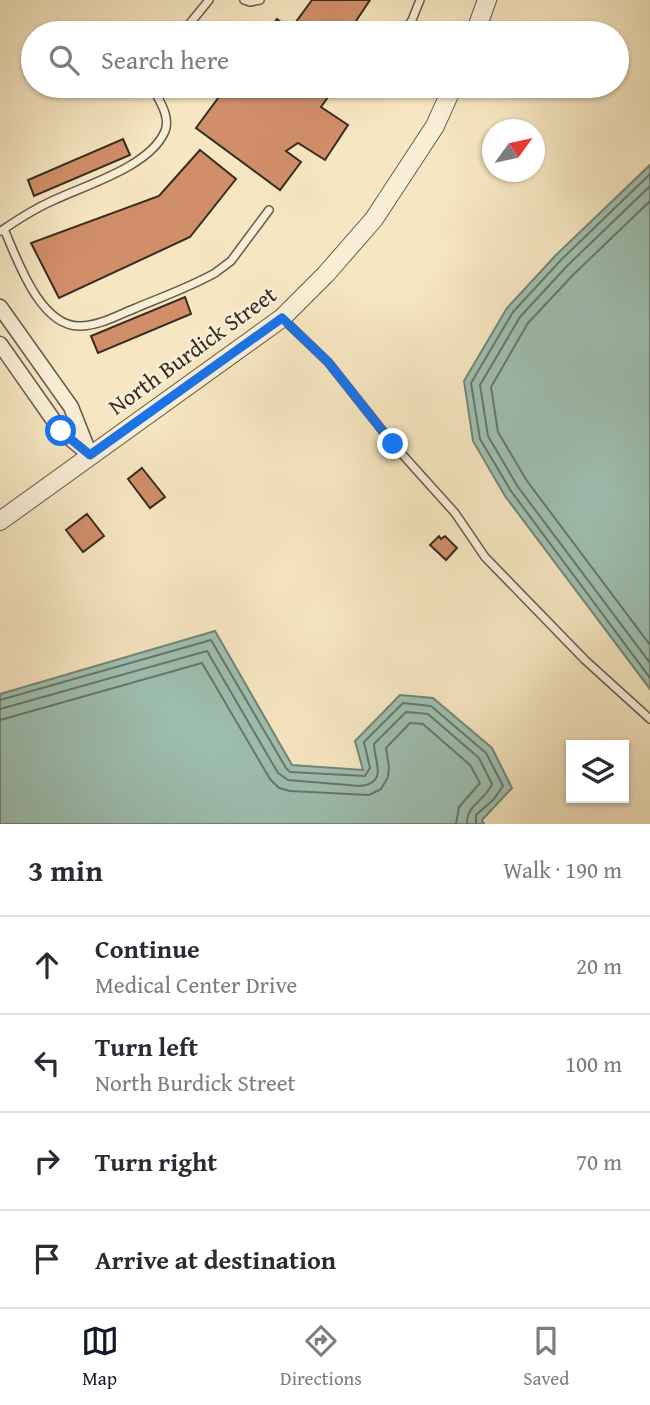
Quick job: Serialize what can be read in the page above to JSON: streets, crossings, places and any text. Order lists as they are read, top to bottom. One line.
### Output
{"streets":{"street":["North Burdick Street"]},"north":"top right","page":{"search":"Search here","heading":["3 min","Walk · 190 m"],"list":[["Continue","Medical Center Drive","20 m"],["Turn left","North Burdick Street","100 m"],["Turn right","70 m"],"Arrive at destination"],"nav":["Map","Directions","Saved"]}}
